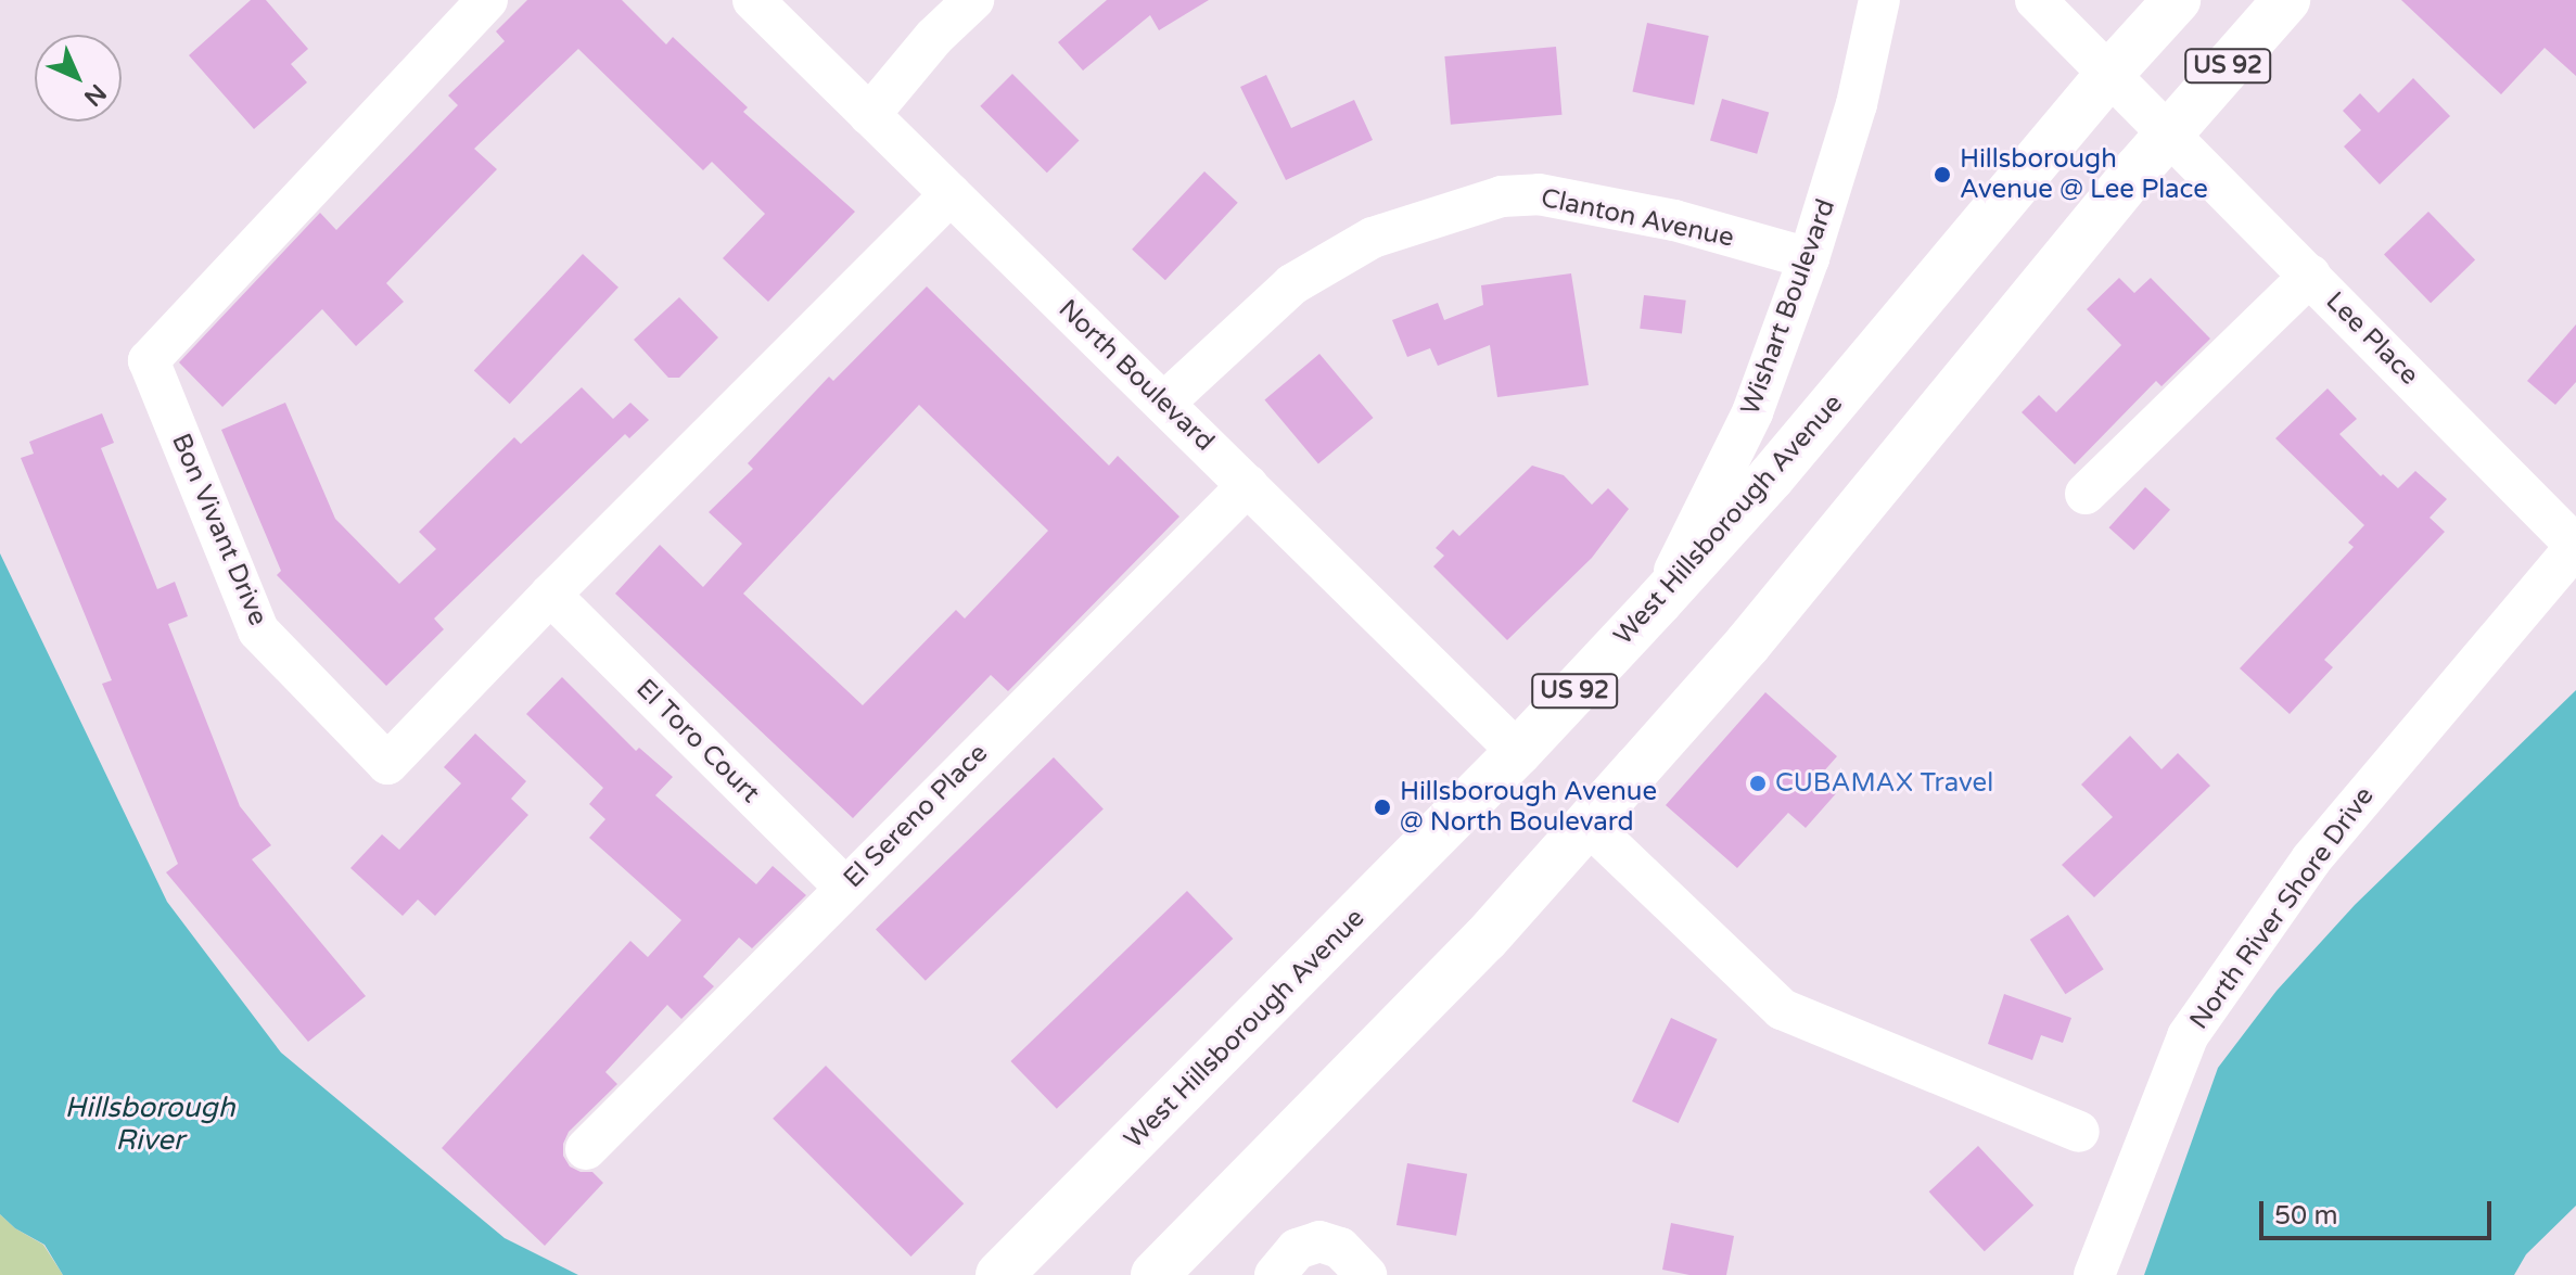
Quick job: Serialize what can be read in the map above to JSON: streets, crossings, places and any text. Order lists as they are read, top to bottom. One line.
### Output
{"streets":{"main road":["US 92","West Hillsborough Avenue"],"street":["Clanton Avenue","Wishart Boulevard","Lee Place","North Boulevard","Bon Vivant Drive","El Toro Court","El Sereno Place","North River Shore Drive"]},"crossings":[["US 92","Lee Place"],["Clanton Avenue","Wishart Boulevard"],["Clanton Avenue","North Boulevard"],["Wishart Boulevard","West Hillsborough Avenue"],["Lee Place","West Hillsborough Avenue"],["Lee Place","North River Shore Drive"],["North Boulevard","West Hillsborough Avenue"],["North Boulevard","Bon Vivant Drive"],["North Boulevard","El Sereno Place"],["Bon Vivant Drive","El Toro Court"],["El Toro Court","El Sereno Place"]],"water":["Hillsborough River"],"places":["Hillsborough Avenue @ Lee Place","CUBAMAX Travel","Hillsborough Avenue @ North Boulevard"],"scale_bar":"50 m","north":"bottom right"}
